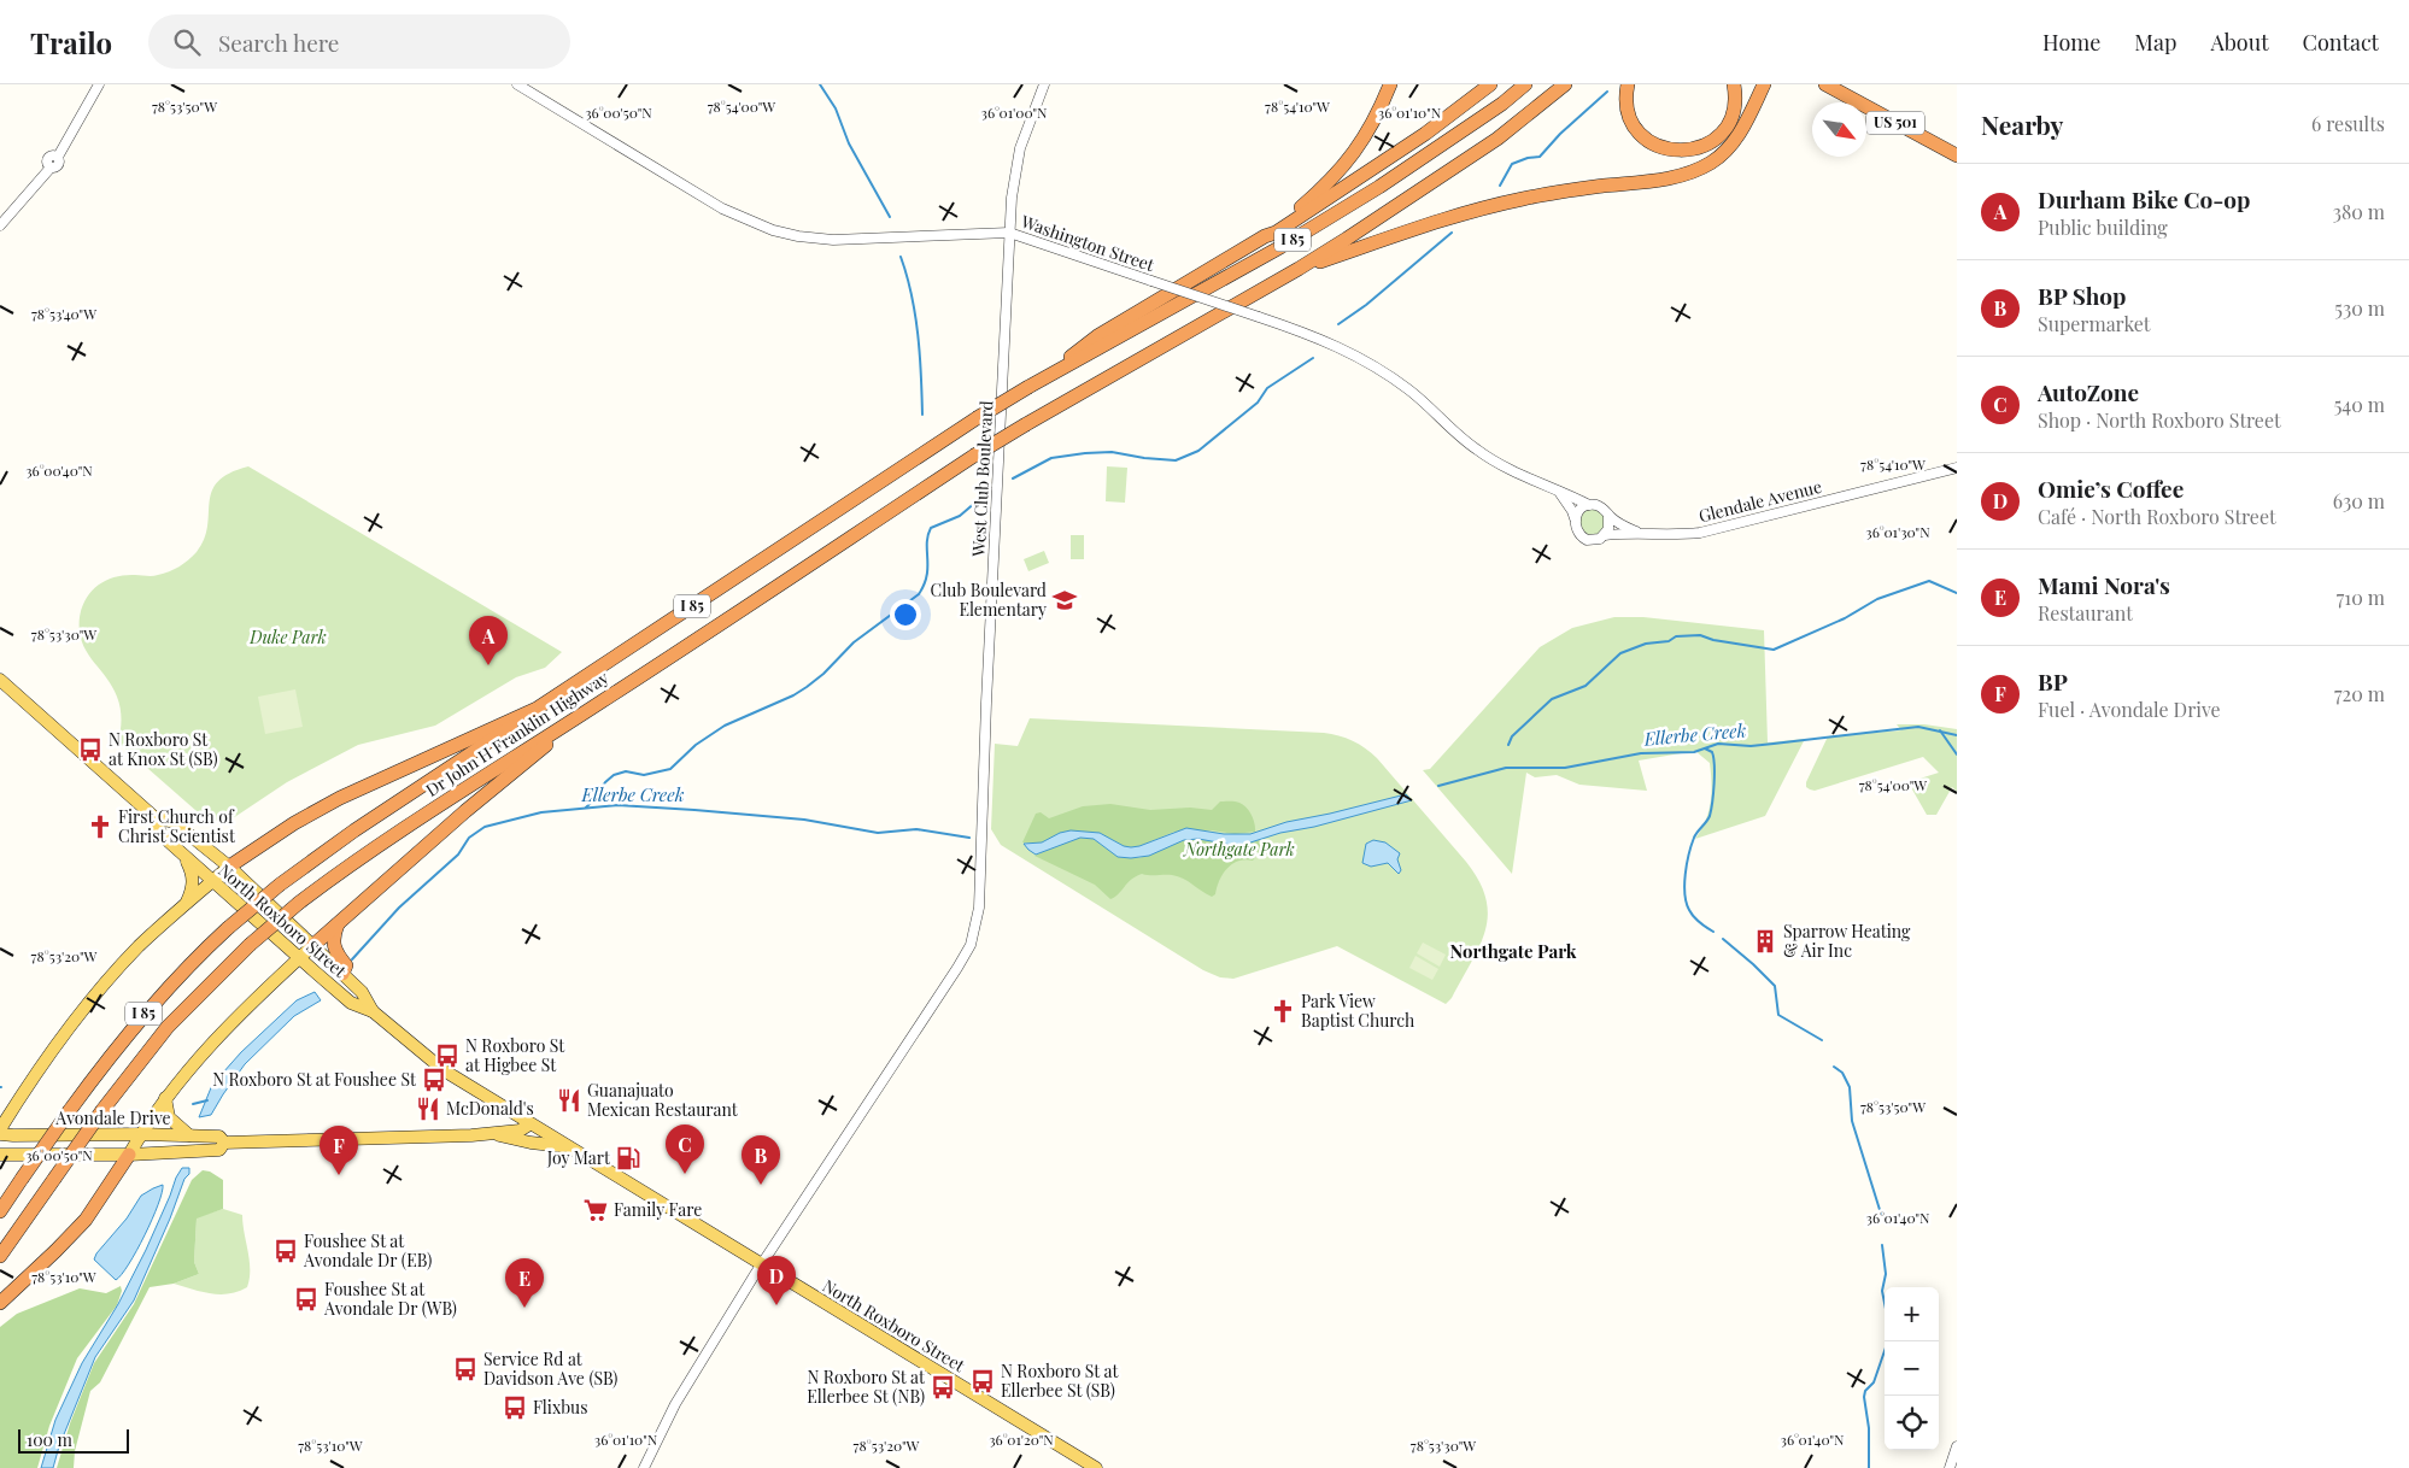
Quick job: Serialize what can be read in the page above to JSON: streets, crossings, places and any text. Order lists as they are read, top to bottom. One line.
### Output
{"streets":{"highway":["US 501","I 85","Dr John H Franklin Highway"],"main road":["North Roxboro Street","Avondale Drive"],"street":["Washington Street","West Club Boulevard","Glendale Avenue"]},"crossings":[["I 85","Dr John H Franklin Highway"],["Washington Street","West Club Boulevard"],["Washington Street","Glendale Avenue"],["West Club Boulevard","North Roxboro Street"],["North Roxboro Street","Avondale Drive"]],"districts":["Northgate Park"],"water":["Ellerbe Creek"],"parks":["Duke Park","Northgate Park"],"places":{"school or university":["Club Boulevard Elementary"],"bus stop":["N Roxboro St at Knox St (SB)","N Roxboro St at Higbee St","N Roxboro St at Foushee St","Foushee St at Avondale Dr (EB)","Foushee St at Avondale Dr (WB)","Service Rd at Davidson Ave (SB)","N Roxboro St at Ellerbee St (SB)","N Roxboro St at Ellerbee St (NB)","Flixbus"],"church":["First Church of Christ Scientist","Park View Baptist Church"],"building":["Sparrow Heating & Air Inc"],"restaurant":["Guanajuato Mexican Restaurant","McDonald's"],"fuel station":["Joy Mart"],"supermarket":["Family Fare"]},"scale_bar":"100 m","north":"bottom right","page":{"header":"Trailo","search":"Search here","nav":["Home","Map","About","Contact"],"heading":["Nearby","6 results"],"list":[{"mark":"A","name":"Durham Bike Co-op","note":"Public building","value":"380 m"},{"mark":"B","name":"BP Shop","note":"Supermarket","value":"530 m"},{"mark":"C","name":"AutoZone","note":"Shop · North Roxboro Street","value":"540 m"},{"mark":"D","name":"Omie’s Coffee","note":"Café · North Roxboro Street","value":"630 m"},{"mark":"E","name":"Mami Nora's","note":"Restaurant","value":"710 m"},{"mark":"F","name":"BP","note":"Fuel · Avondale Drive","value":"720 m"}],"pins":["A","C","F","B","D","E"],"map_buttons":["+","−"],"scale":"100 m"},"coordinates":["78°53'50\"W","78°54'00\"W","78°54'10\"W","36°00'50\"N","36°01'00\"N","36°01'10\"N","78°53'40\"W","36°00'40\"N","36°01'30\"N","78°53'30\"W","78°53'20\"W","36°01'40\"N","78°53'10\"W","36°01'20\"N"]}
